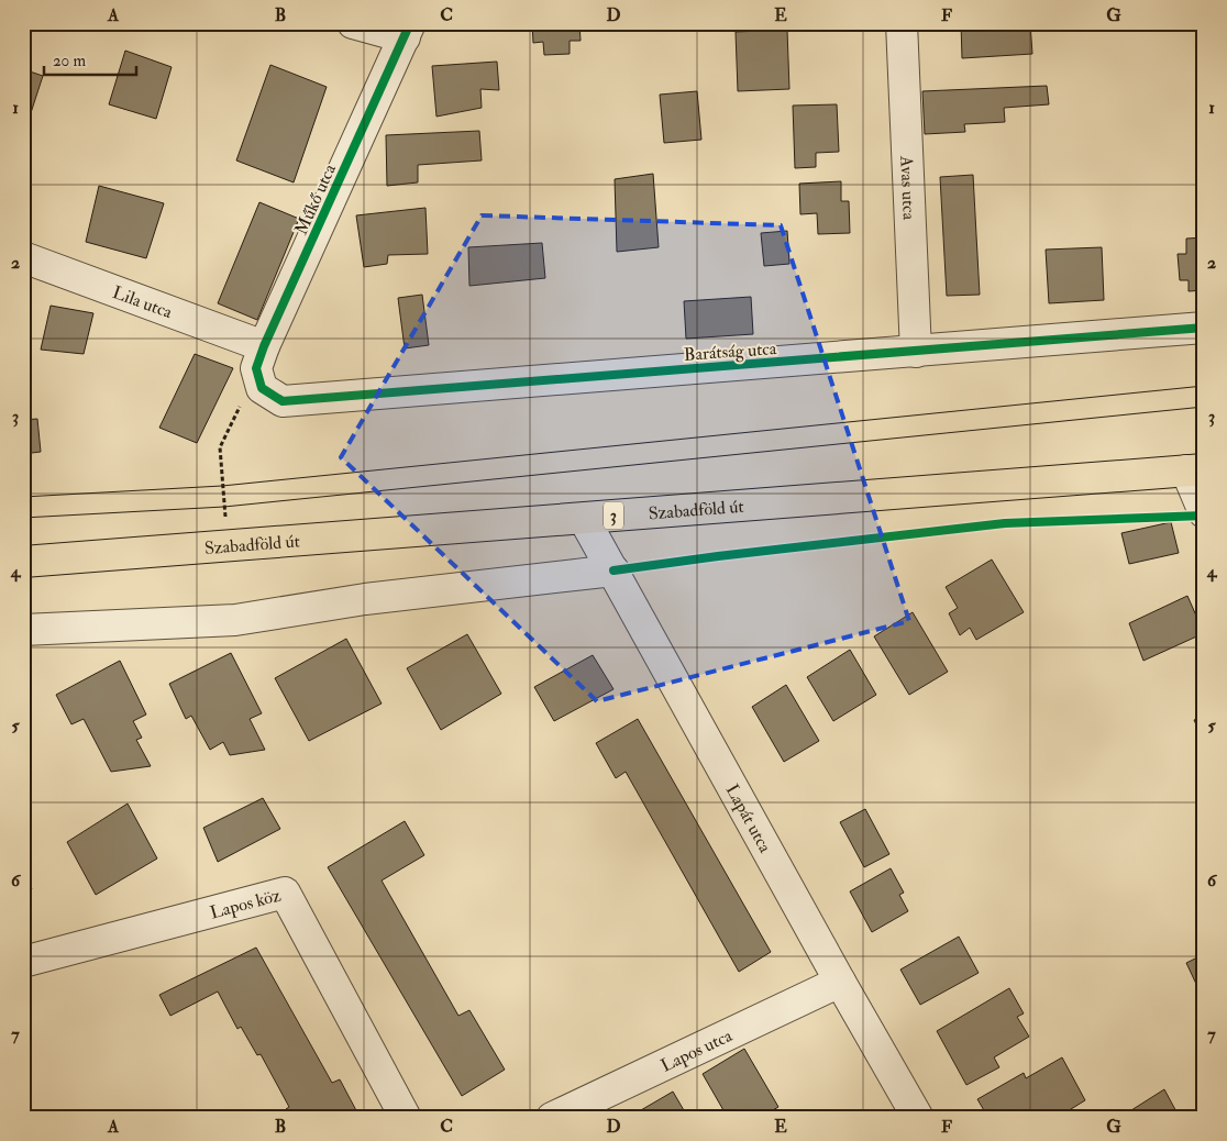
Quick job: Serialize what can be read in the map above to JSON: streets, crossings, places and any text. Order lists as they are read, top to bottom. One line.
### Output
{"streets":{"main road":["Szabadföld út","3"],"street":["Avas utca","Műkő utca","Lila utca","Barátság utca","Lapát utca","Lapos köz","Lapos utca"]},"crossings":[["Avas utca","Barátság utca"],["Műkő utca","Lila utca"],["Műkő utca","Barátság utca"],["Szabadföld út","Lapát utca"],["Lapát utca","Lapos utca"]],"scale_bar":"20 m","grid":{"columns":["A","B","C","D","E","F","G"],"rows":["1","2","3","4","5","6","7"]}}
